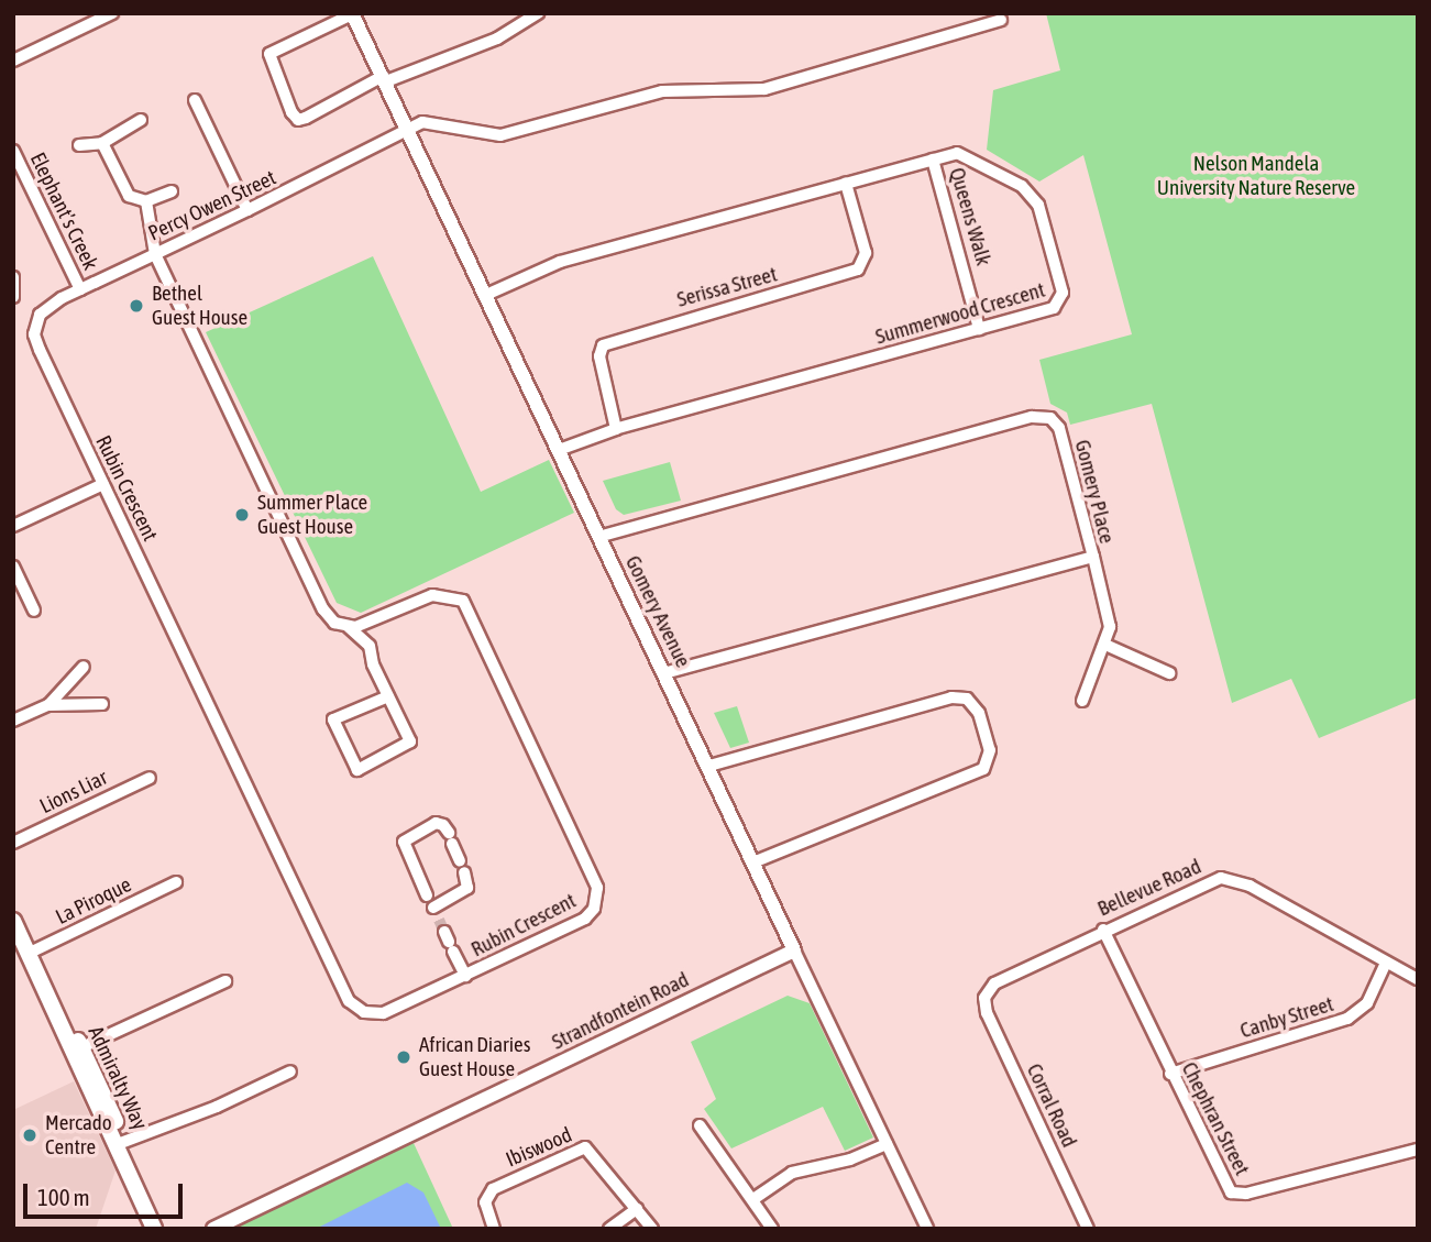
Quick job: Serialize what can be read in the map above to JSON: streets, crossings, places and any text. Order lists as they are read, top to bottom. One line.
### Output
{"streets":{"main road":["Admiralty Way"],"street":["Percy Owen Street","Elephant’s Creek","Queens Walk","Serissa Street","Summerwood Crescent","Rubin Crescent","Gomery Place","Gomery Avenue","Lions Liar","Bellevue Road","La Piroque","Strandfontein Road","Canby Street","Corral Road","Chephran Street","Ibiswood"]},"crossings":[["Percy Owen Street","Elephant’s Creek"],["Percy Owen Street","Rubin Crescent"],["Percy Owen Street","Gomery Avenue"],["Queens Walk","Summerwood Crescent"],["Serissa Street","Summerwood Crescent"],["Summerwood Crescent","Gomery Avenue"],["Gomery Place","Gomery Avenue"],["Gomery Avenue","Strandfontein Road"],["Bellevue Road","Canby Street"],["Bellevue Road","Corral Road"],["Bellevue Road","Chephran Street"],["La Piroque","Admiralty Way"],["Canby Street","Chephran Street"]],"parks":["Nelson Mandela University Nature Reserve"],"places":["Bethel Guest House","Summer Place Guest House","African Diaries Guest House","Mercado Centre"],"scale_bar":"100 m"}
